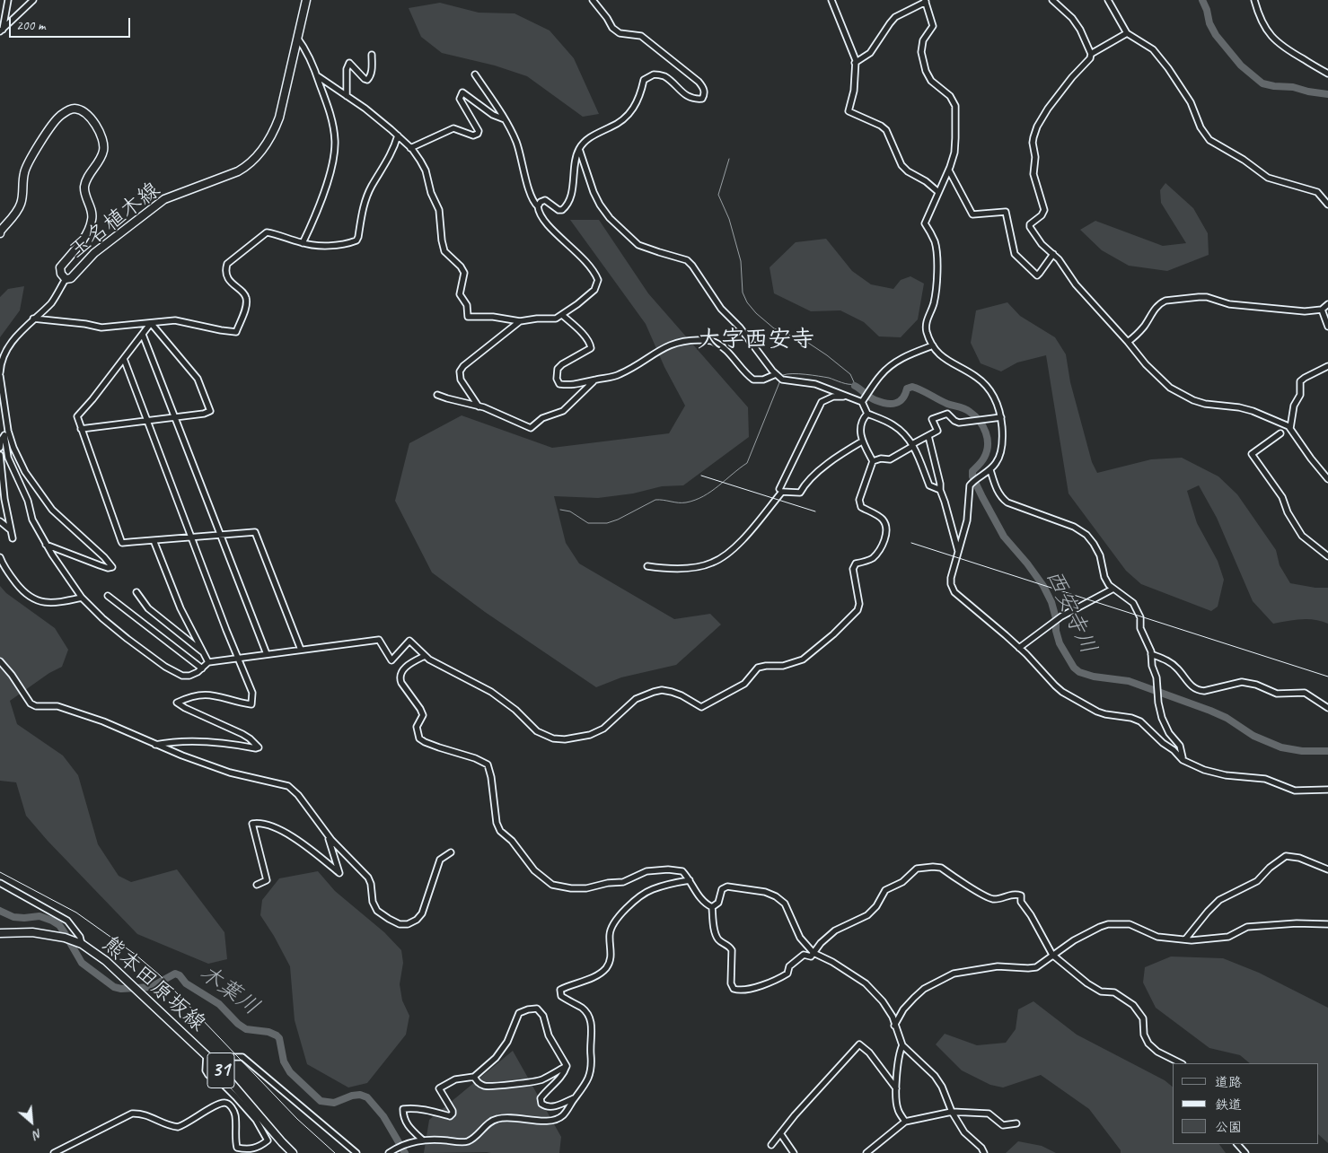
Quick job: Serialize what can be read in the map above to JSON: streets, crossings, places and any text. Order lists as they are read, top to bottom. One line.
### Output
{"streets":{"main road":["玉名植木線","熊本田原坂線","31"]},"districts":["大字西安寺"],"water":["西安寺川","木葉川"],"legend":["道路","鉄道","公園"],"scale_bar":"200 m","north":"bottom right"}
